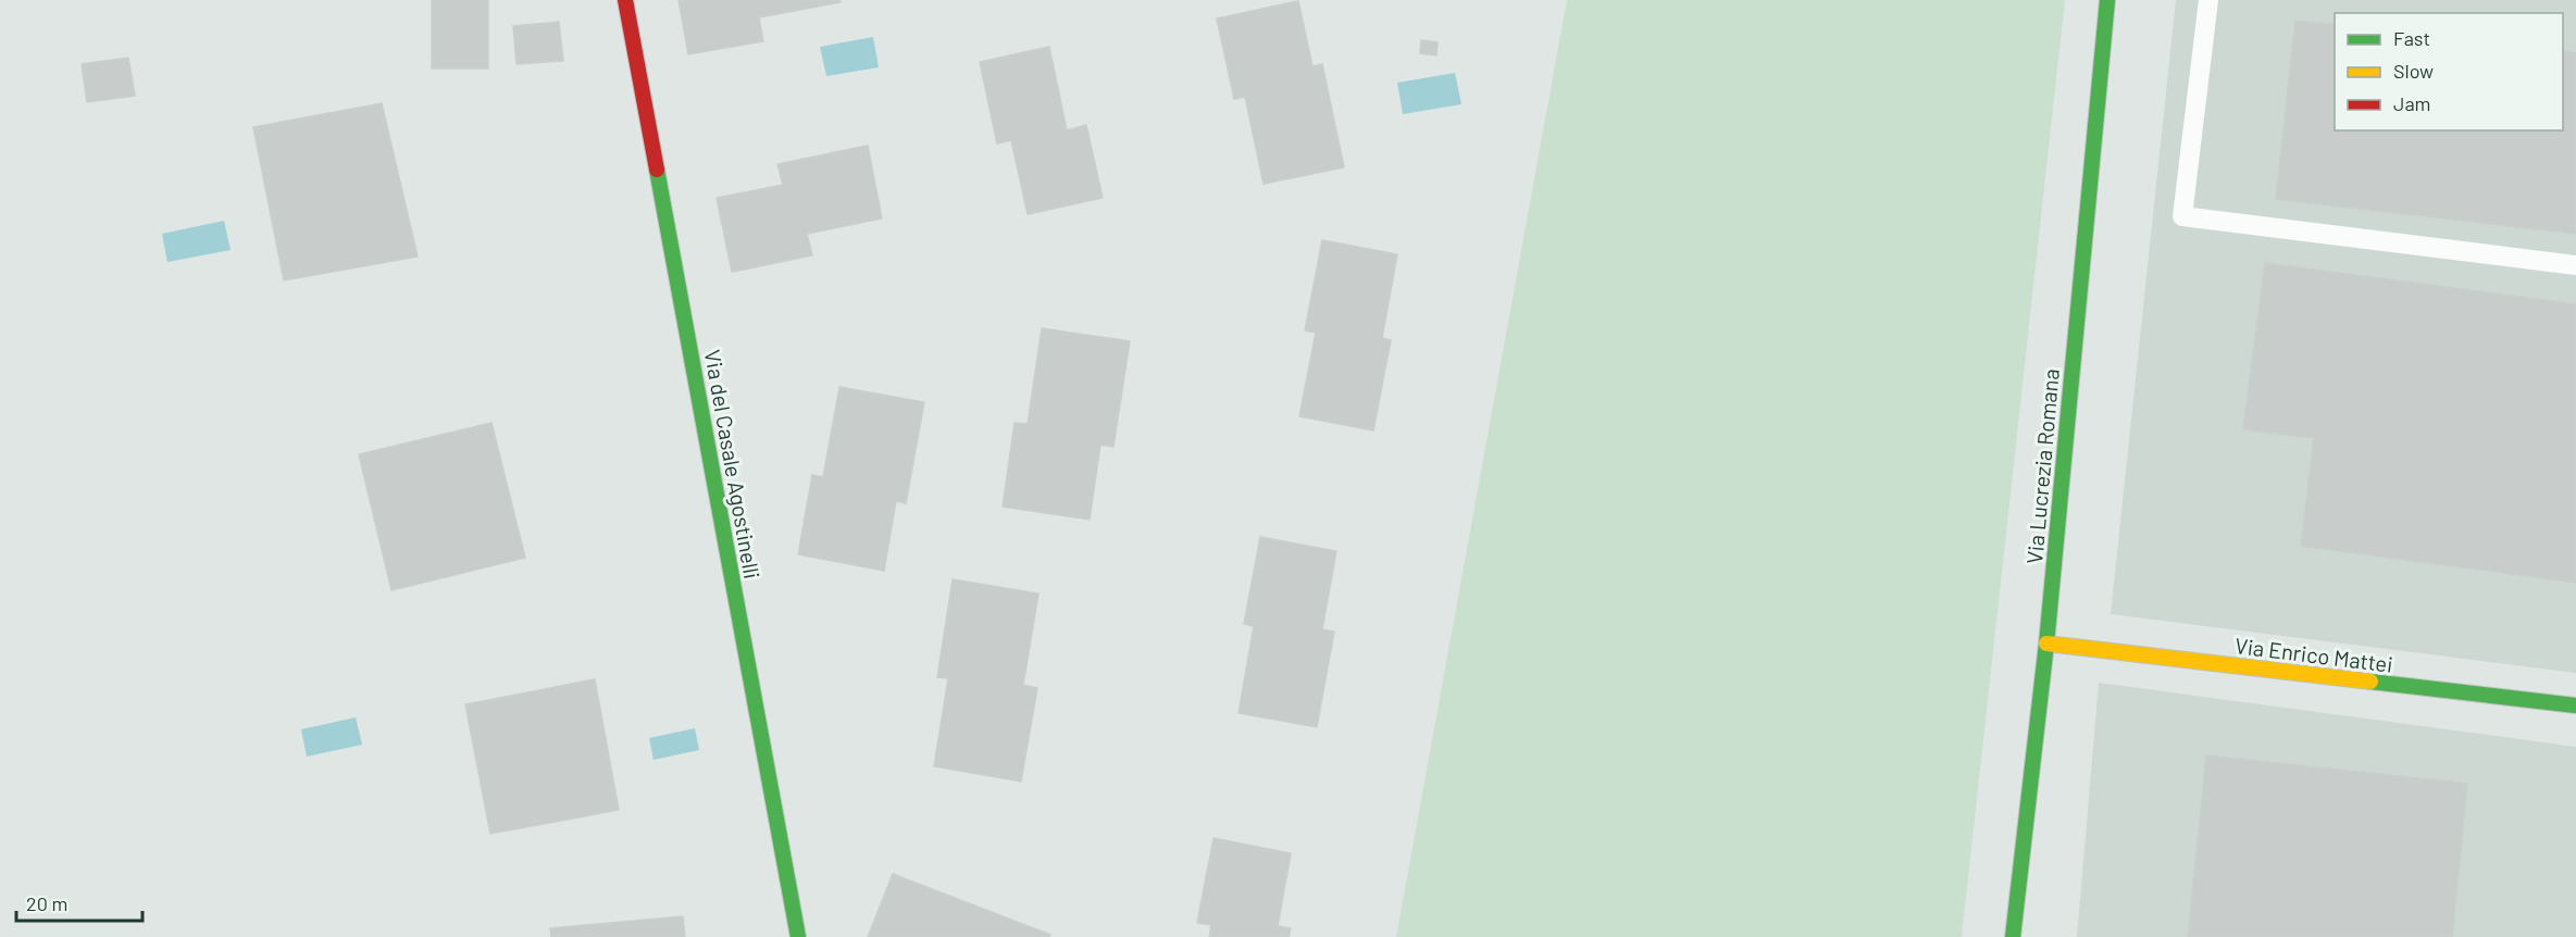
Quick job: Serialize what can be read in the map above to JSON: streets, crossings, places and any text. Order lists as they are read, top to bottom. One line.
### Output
{"streets":{"street":["Via del Casale Agostinelli","Via Lucrezia Romana","Via Enrico Mattei"]},"crossings":[["Via Lucrezia Romana","Via Enrico Mattei"]],"legend":["Fast","Slow","Jam"],"scale_bar":"20 m"}
